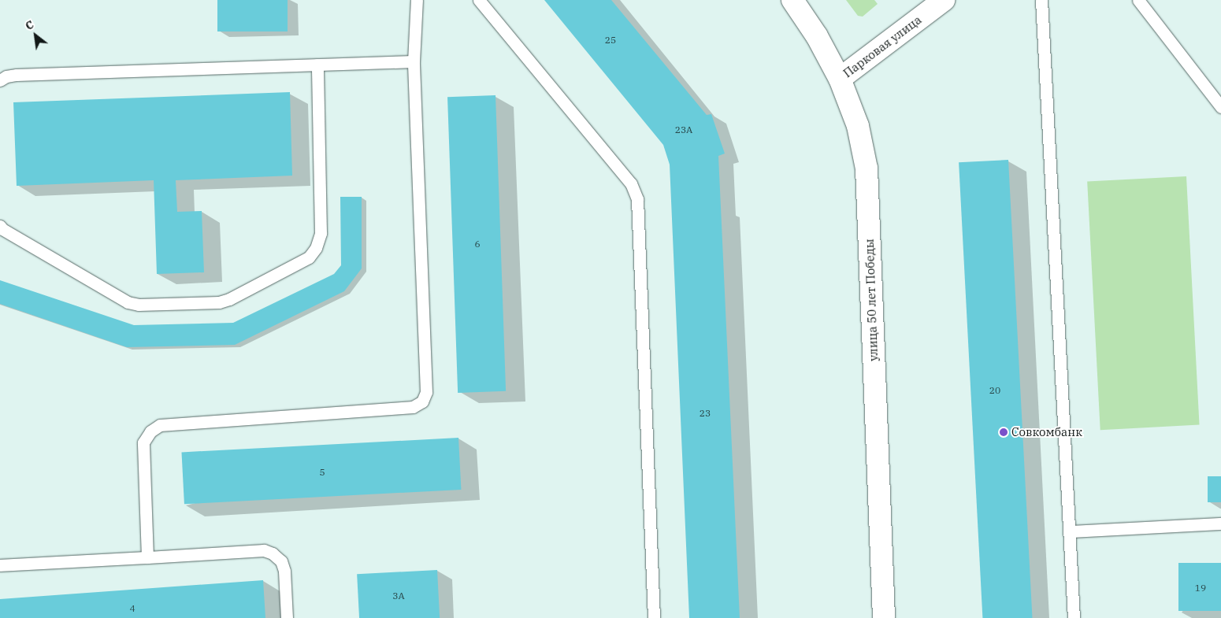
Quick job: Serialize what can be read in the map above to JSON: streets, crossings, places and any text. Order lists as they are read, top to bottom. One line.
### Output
{"streets":{"street":["Парковая улица","улица 50 лет Победы"]},"crossings":[["Парковая улица","улица 50 лет Победы"]],"places":["Совкомбанк"],"house_numbers":["25","23А","6","20","23","5","19","3А","4"],"north":"top left"}
